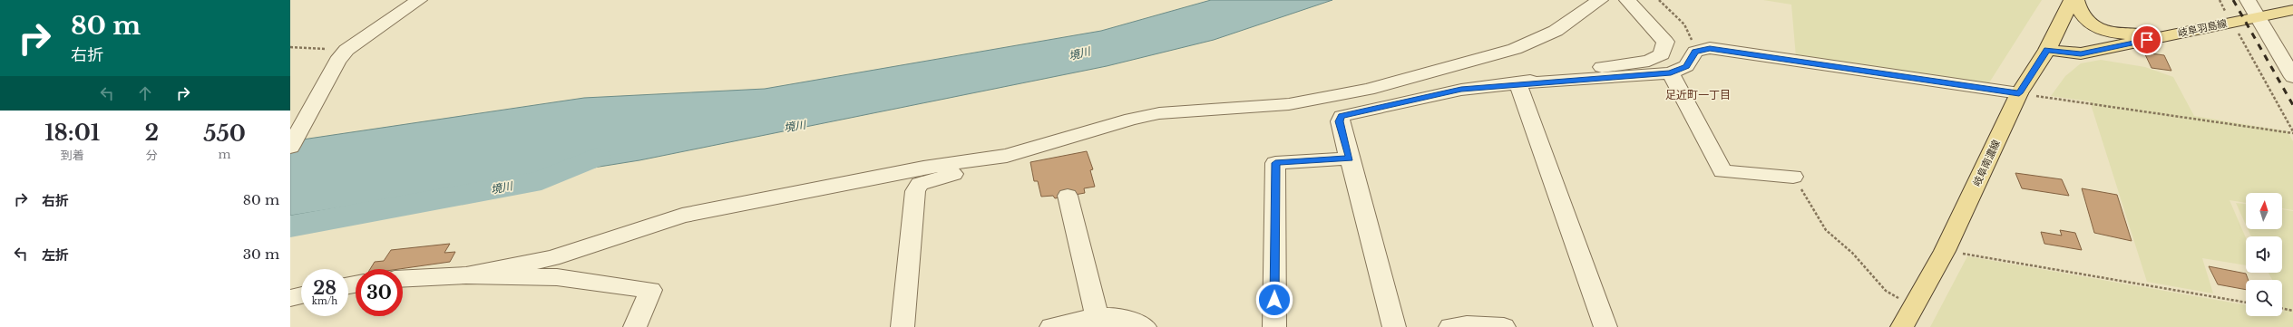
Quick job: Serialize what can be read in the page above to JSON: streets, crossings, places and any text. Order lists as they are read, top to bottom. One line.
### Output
{"streets":{"main road":["岐阜羽島線","岐阜南濃線"]},"crossings":[["岐阜羽島線","岐阜南濃線"]],"districts":["足近町一丁目"],"water":["境川"],"north":"top","page":{"turn":["80 m","右折"],"eta":["18:01","到着","2","分","550","m"],"list":[{"name":"右折","value":"80 m"},{"name":"左折","value":"30 m"}],"speed":"28 km/h","limit":"30"}}
